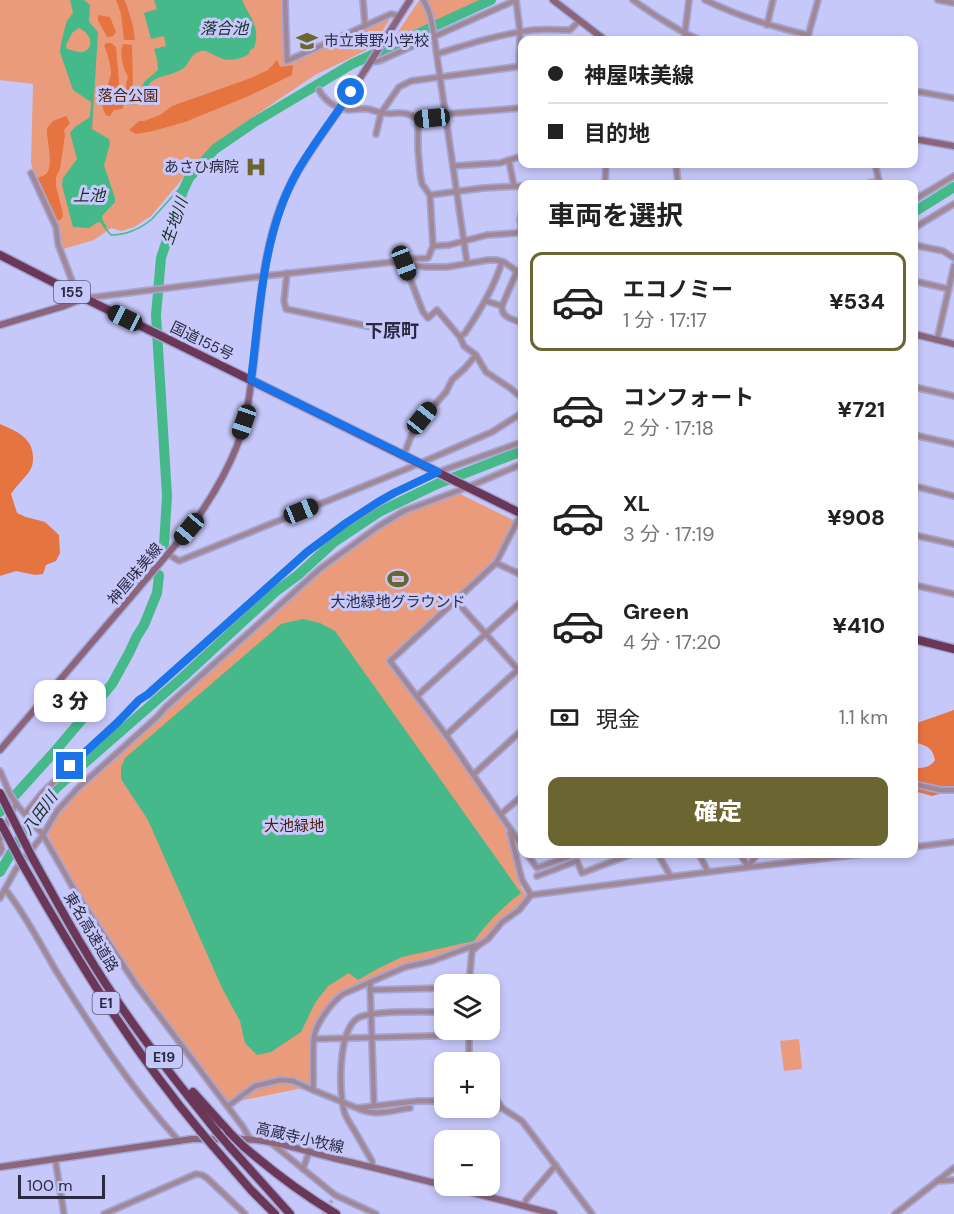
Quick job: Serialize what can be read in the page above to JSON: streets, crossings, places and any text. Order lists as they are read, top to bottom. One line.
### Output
{"streets":{"highway":["155","国道155号","東名高速道路","E1","E19"],"main road":["神屋味美線","高蔵寺小牧線"]},"crossings":[["国道155号","神屋味美線"],["東名高速道路","E19"]],"districts":["下原町"],"water":["落合池","上池","生地川","八田川"],"parks":["落合公園","大池緑地"],"places":{"school or university":["市立東野小学校"],"hospital":["あさひ病院"],"sports":["大池緑地グラウンド"]},"scale_bar":"100 m","page":{"banner":["神屋味美線","目的地"],"heading":"車両を選択","list":[{"name":"エコノミー","note":"1 分 · 17:17","value":"¥534"},{"name":"コンフォート","note":"2 分 · 17:18","value":"¥721"},{"name":"XL","note":"3 分 · 17:19","value":"¥908"},{"name":"Green","note":"4 分 · 17:20","value":"¥410"}],"bubble":"3 分","pay":["現金","1.1 km"],"buttons":"確定","map_buttons":["+","−"],"scale":"100 m"}}
